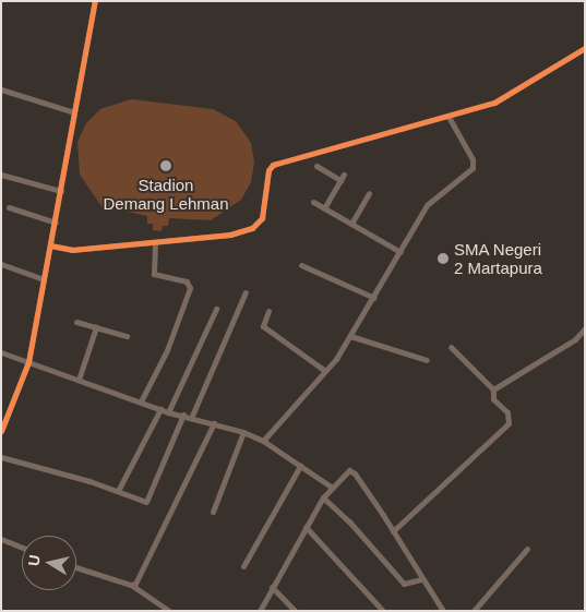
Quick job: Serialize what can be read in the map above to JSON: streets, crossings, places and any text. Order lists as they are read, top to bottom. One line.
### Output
{"places":["Stadion Demang Lehman","SMA Negeri 2 Martapura"],"north":"left"}
